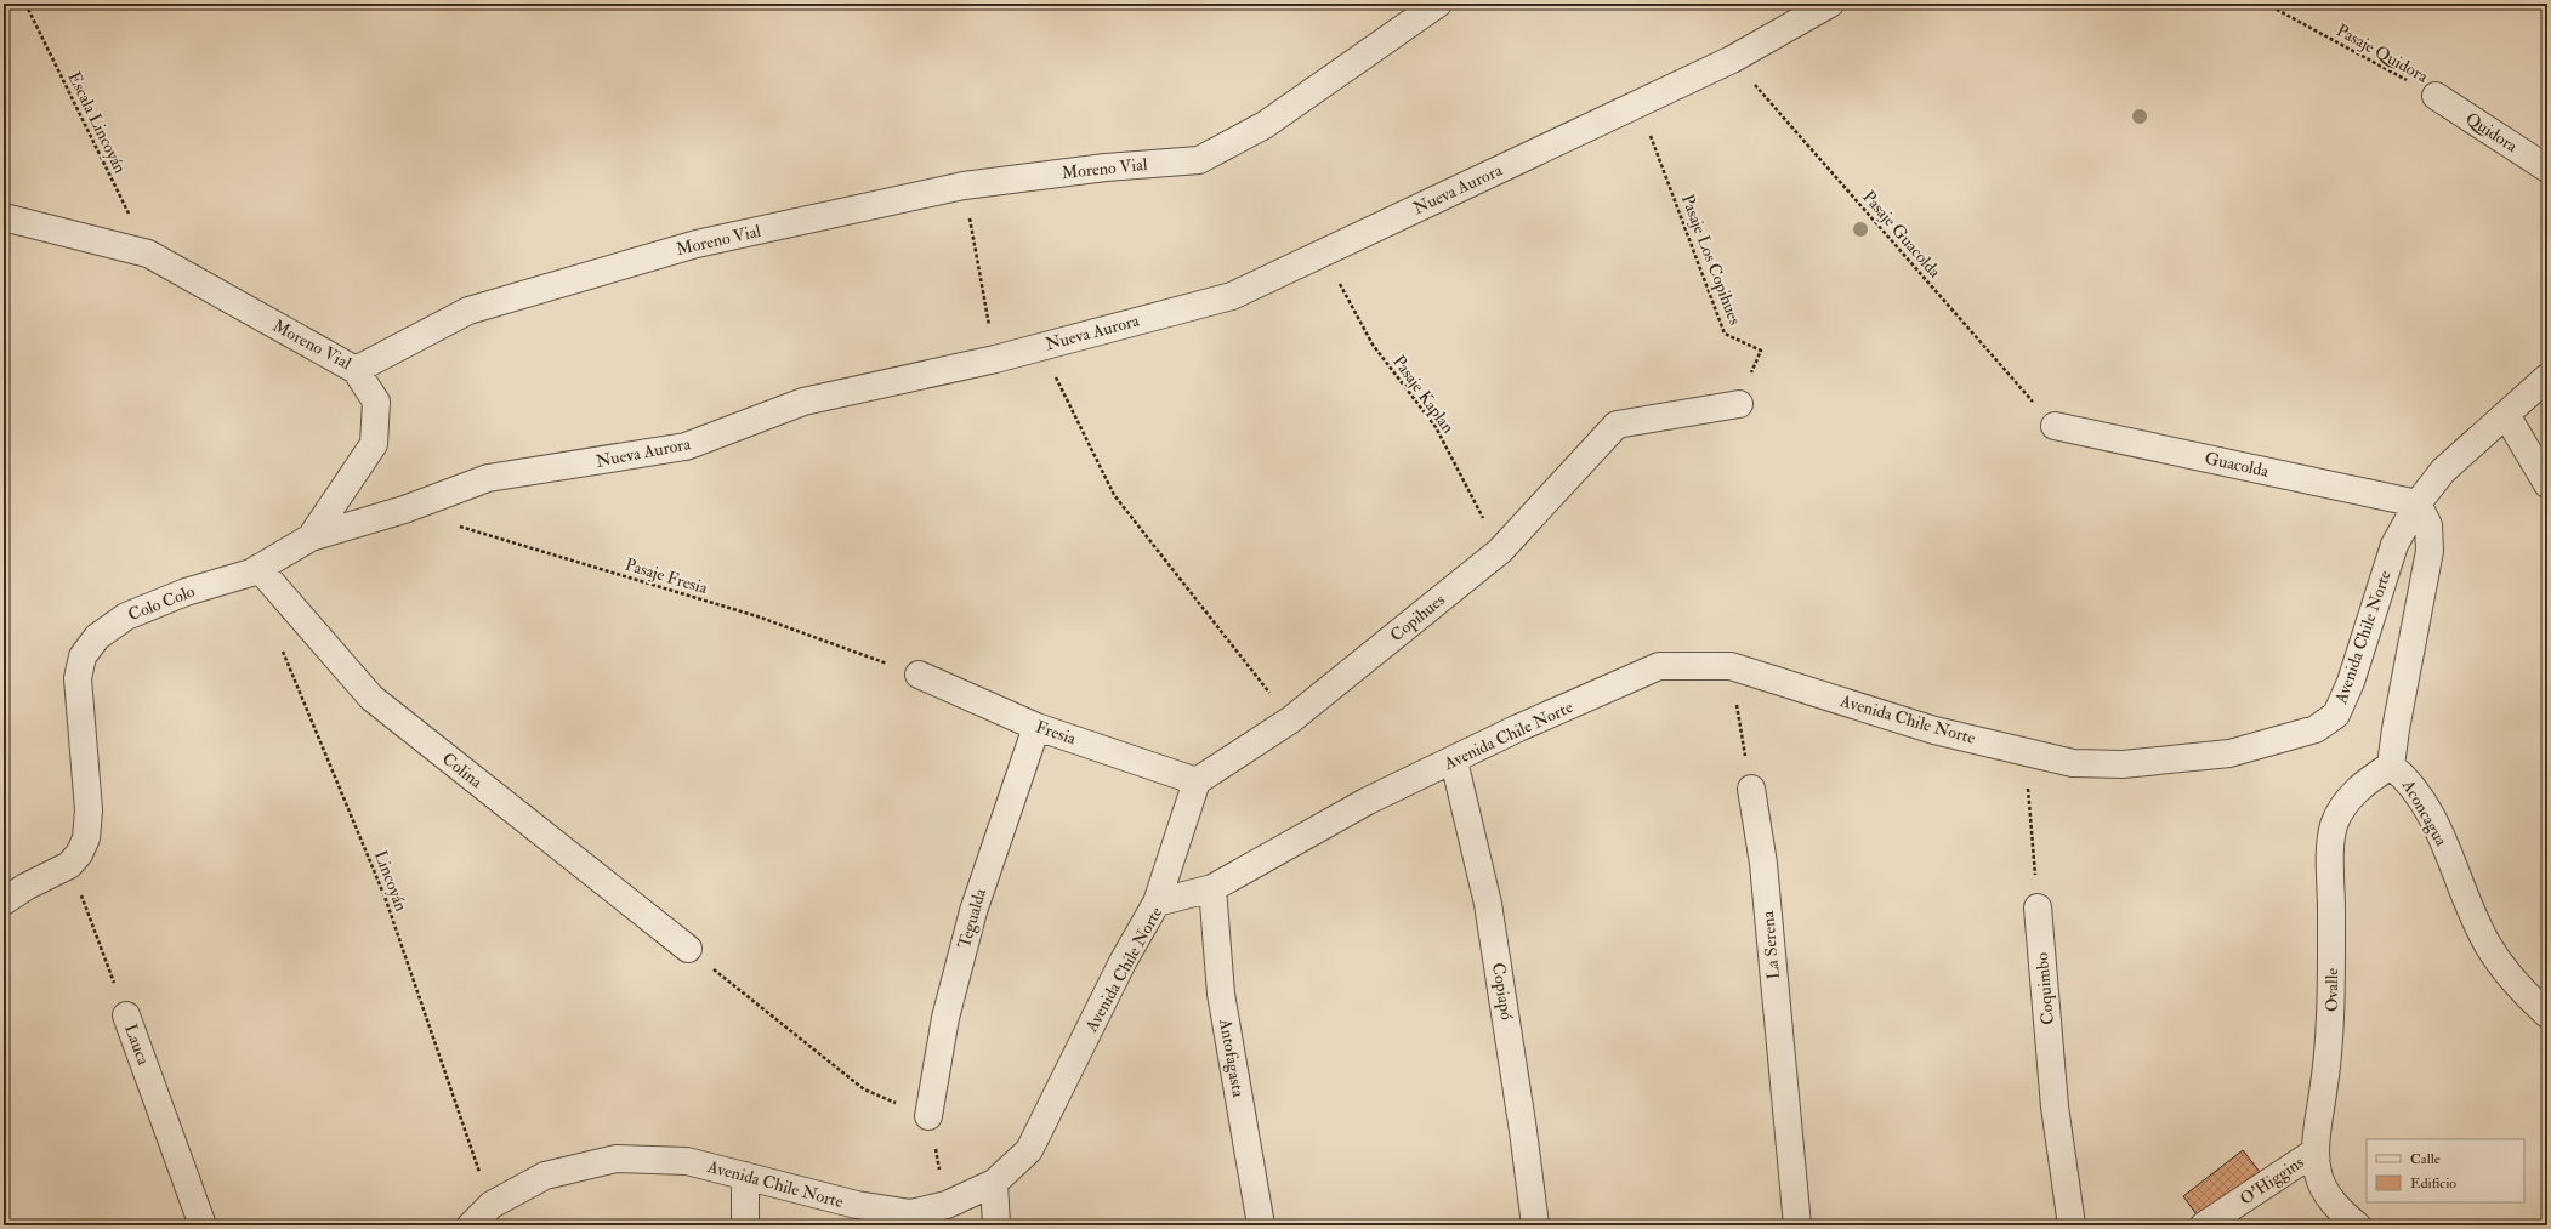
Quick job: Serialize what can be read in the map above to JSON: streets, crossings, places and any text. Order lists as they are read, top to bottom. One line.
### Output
{"streets":{"street":["Quidora","Moreno Vial","Nueva Aurora","Guacolda","Colo Colo","Copihues","Avenida Chile Norte","Fresia","Colina","Aconcagua","Tegualda","La Serena","Coquimbo","Ovalle","Copiapó","Lauca","Antofagasta","O'Higgins"],"path":["Pasaje Quidora","Escala Lincoyán","Pasaje Guacolda","Pasaje Los Copihues","Pasaje Kaplan","Pasaje Fresia","Lincoyán"]},"crossings":[["Pasaje Quidora","Quidora"],["Escala Lincoyán","Moreno Vial"],["Moreno Vial","Colo Colo"],["Nueva Aurora","Pasaje Guacolda"],["Nueva Aurora","Pasaje Los Copihues"],["Nueva Aurora","Pasaje Kaplan"],["Nueva Aurora","Colo Colo"],["Pasaje Guacolda","Guacolda"],["Pasaje Los Copihues","Copihues"],["Pasaje Kaplan","Copihues"],["Guacolda","Avenida Chile Norte"],["Guacolda","Aconcagua"],["Pasaje Fresia","Fresia"],["Colo Colo","Colina"],["Colo Colo","Lauca"],["Copihues","Fresia"],["Avenida Chile Norte","Aconcagua"],["Avenida Chile Norte","Lincoyán"],["Avenida Chile Norte","Copiapó"],["Avenida Chile Norte","Antofagasta"],["Fresia","Tegualda"],["Aconcagua","Ovalle"],["Ovalle","O'Higgins"]],"legend":["Calle","Edificio"]}
